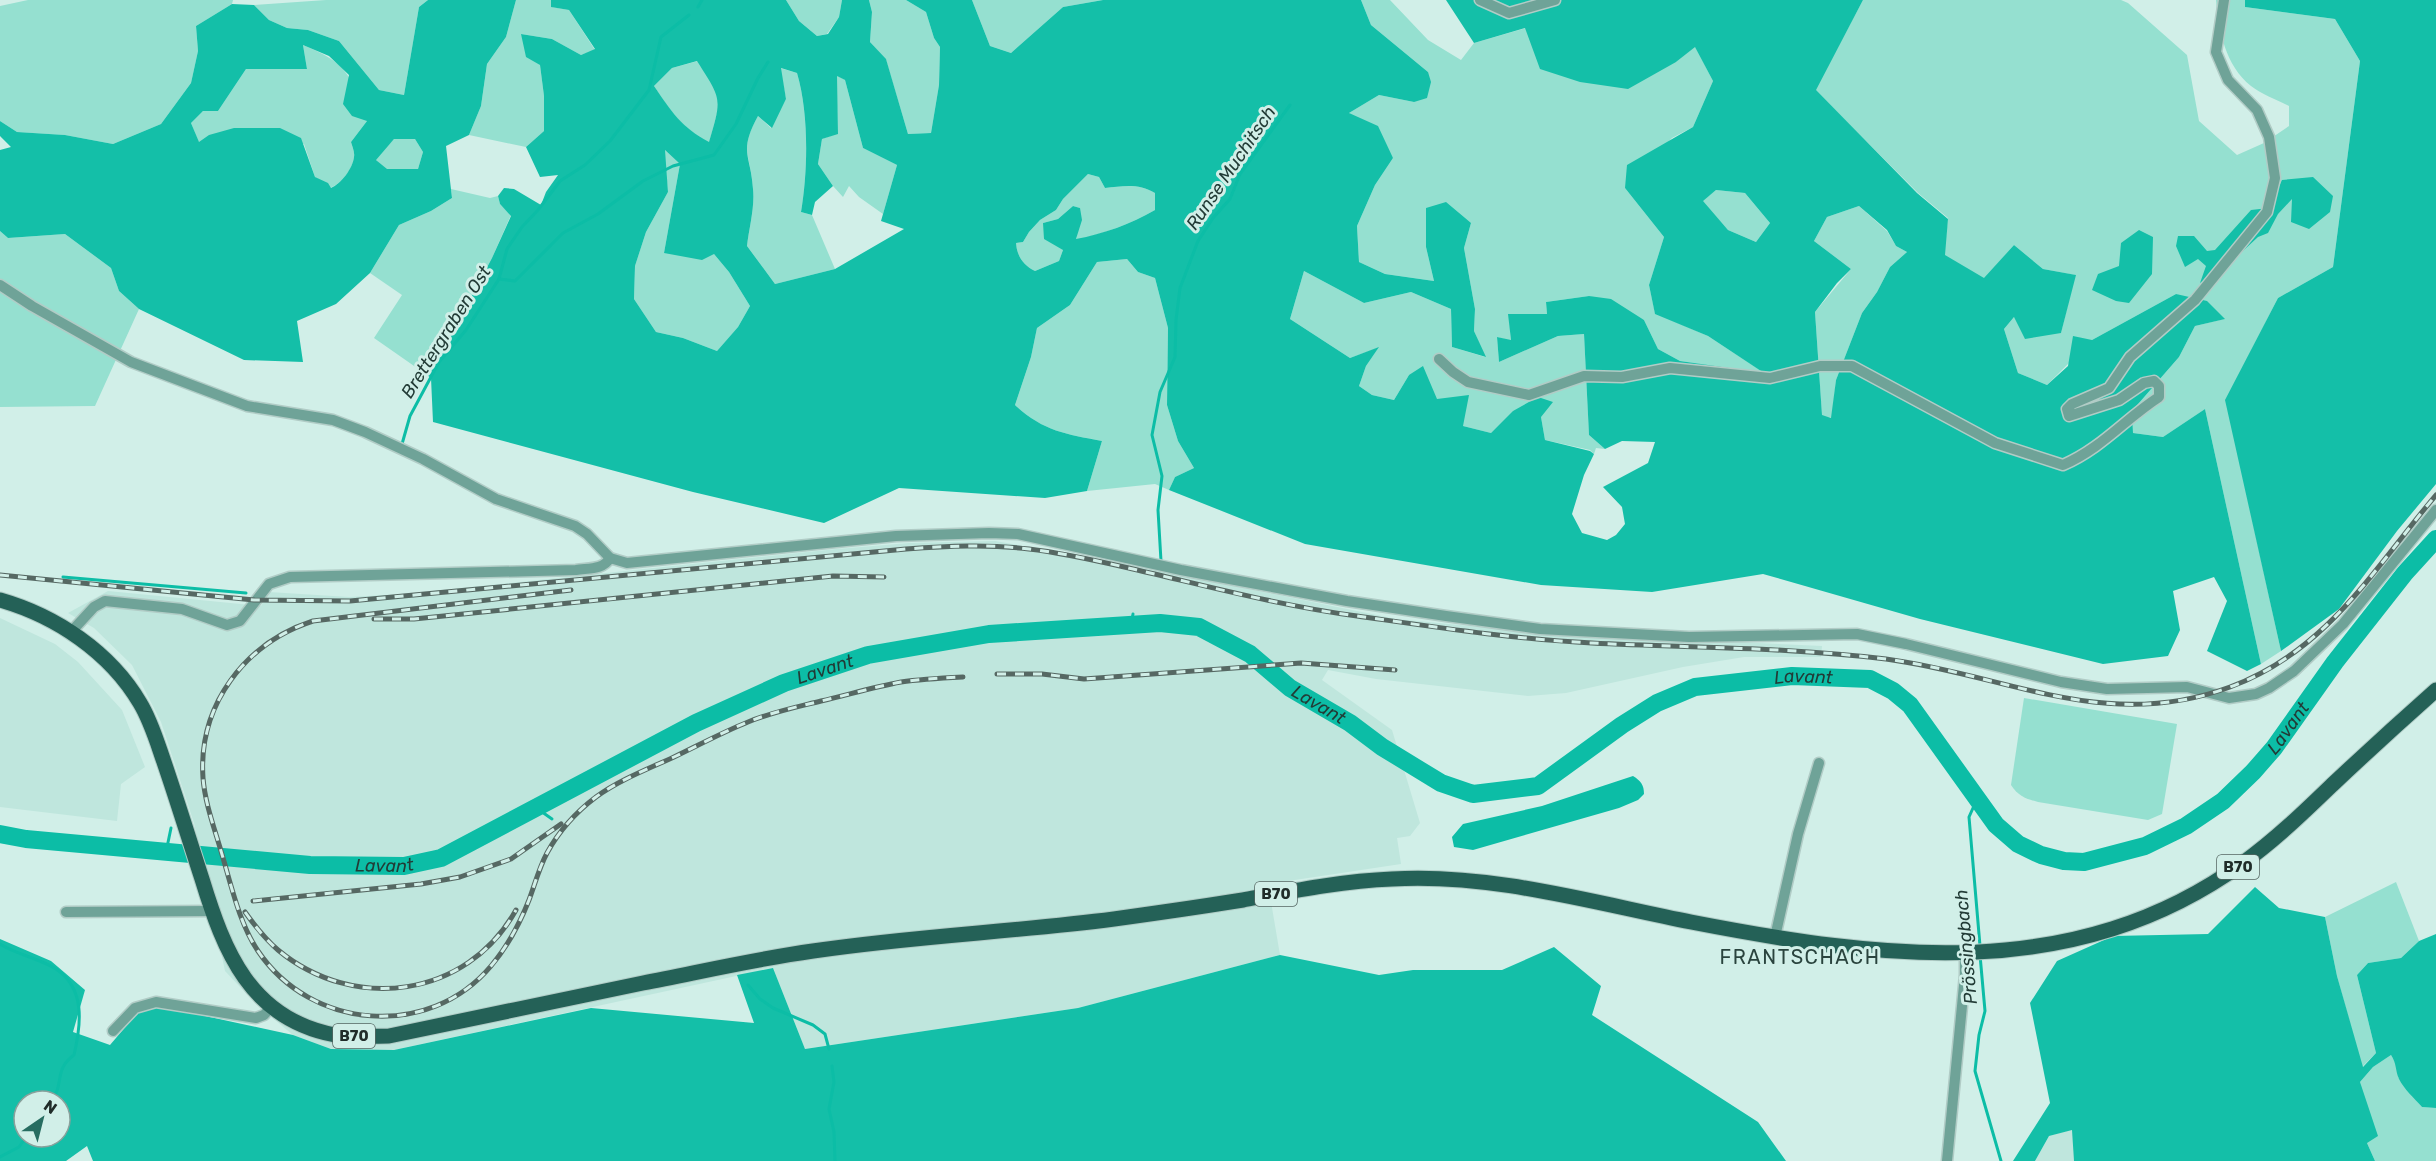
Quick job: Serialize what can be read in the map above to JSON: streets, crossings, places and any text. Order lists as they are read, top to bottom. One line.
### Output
{"streets":{"main road":["B70"]},"districts":["FRANTSCHACH"],"water":["Runse Muchitsch","Brettergraben Ost","Lavant","Prössingbach"],"north":"top right"}
